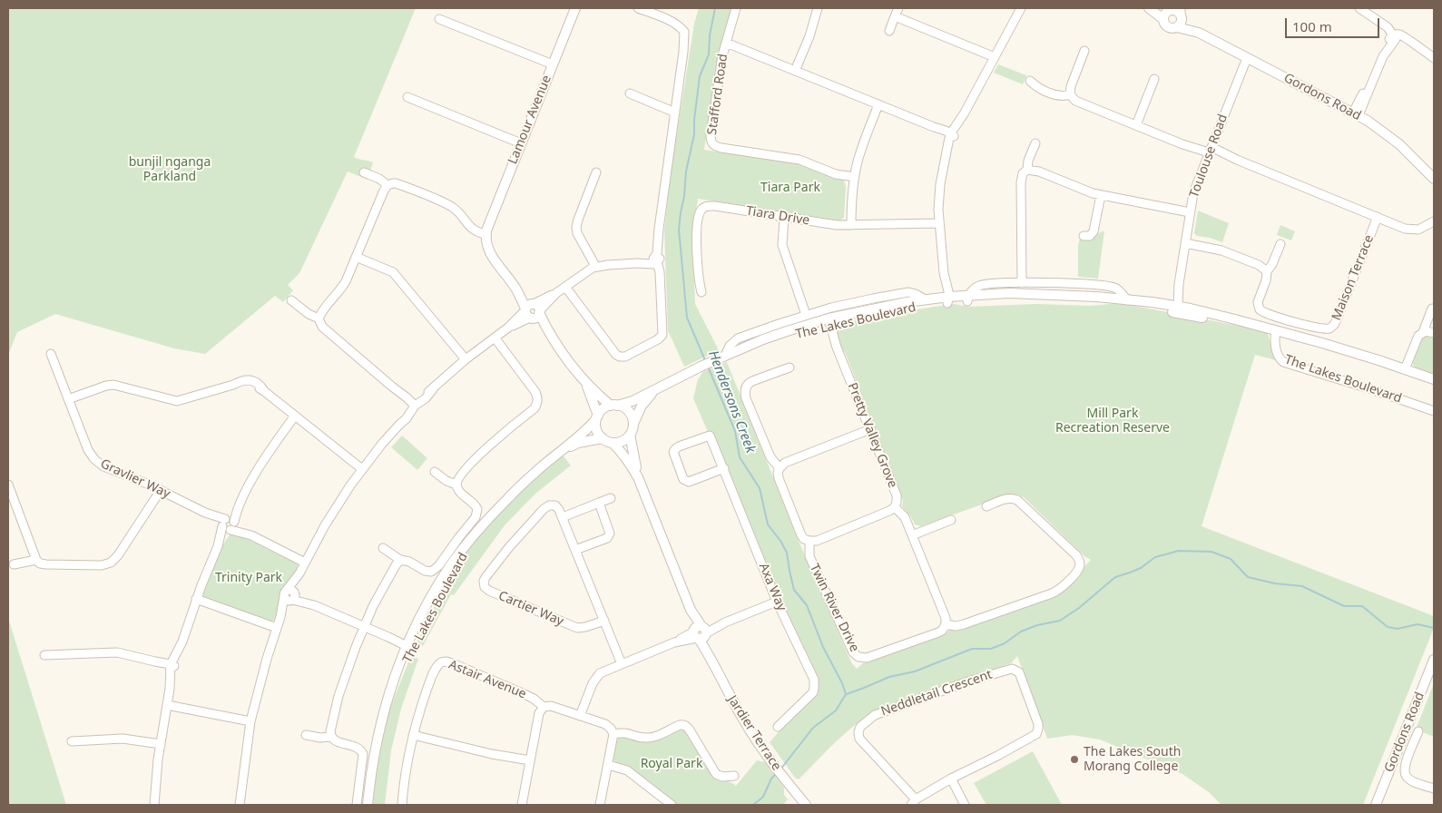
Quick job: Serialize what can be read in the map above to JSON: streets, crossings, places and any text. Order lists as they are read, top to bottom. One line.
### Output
{"streets":{"street":["Stafford Road","Gordons Road","Lamour Avenue","Toulouse Road","Tiara Drive","Maison Terrace","The Lakes Boulevard","Pretty Valley Grove","Gravlier Way","Axa Way","Twin River Drive","Cartier Way","Astair Avenue","Neddletail Crescent","Jardier Terrace"]},"crossings":[["Gordons Road","Toulouse Road"],["Toulouse Road","The Lakes Boulevard"],["The Lakes Boulevard","Pretty Valley Grove"],["The Lakes Boulevard","Jardier Terrace"]],"water":["Hendersons Creek"],"parks":["bunjil nganga Parkland","Tiara Park","Mill Park Recreation Reserve","Trinity Park","Royal Park"],"places":["The Lakes South Morang College"],"scale_bar":"100 m"}
